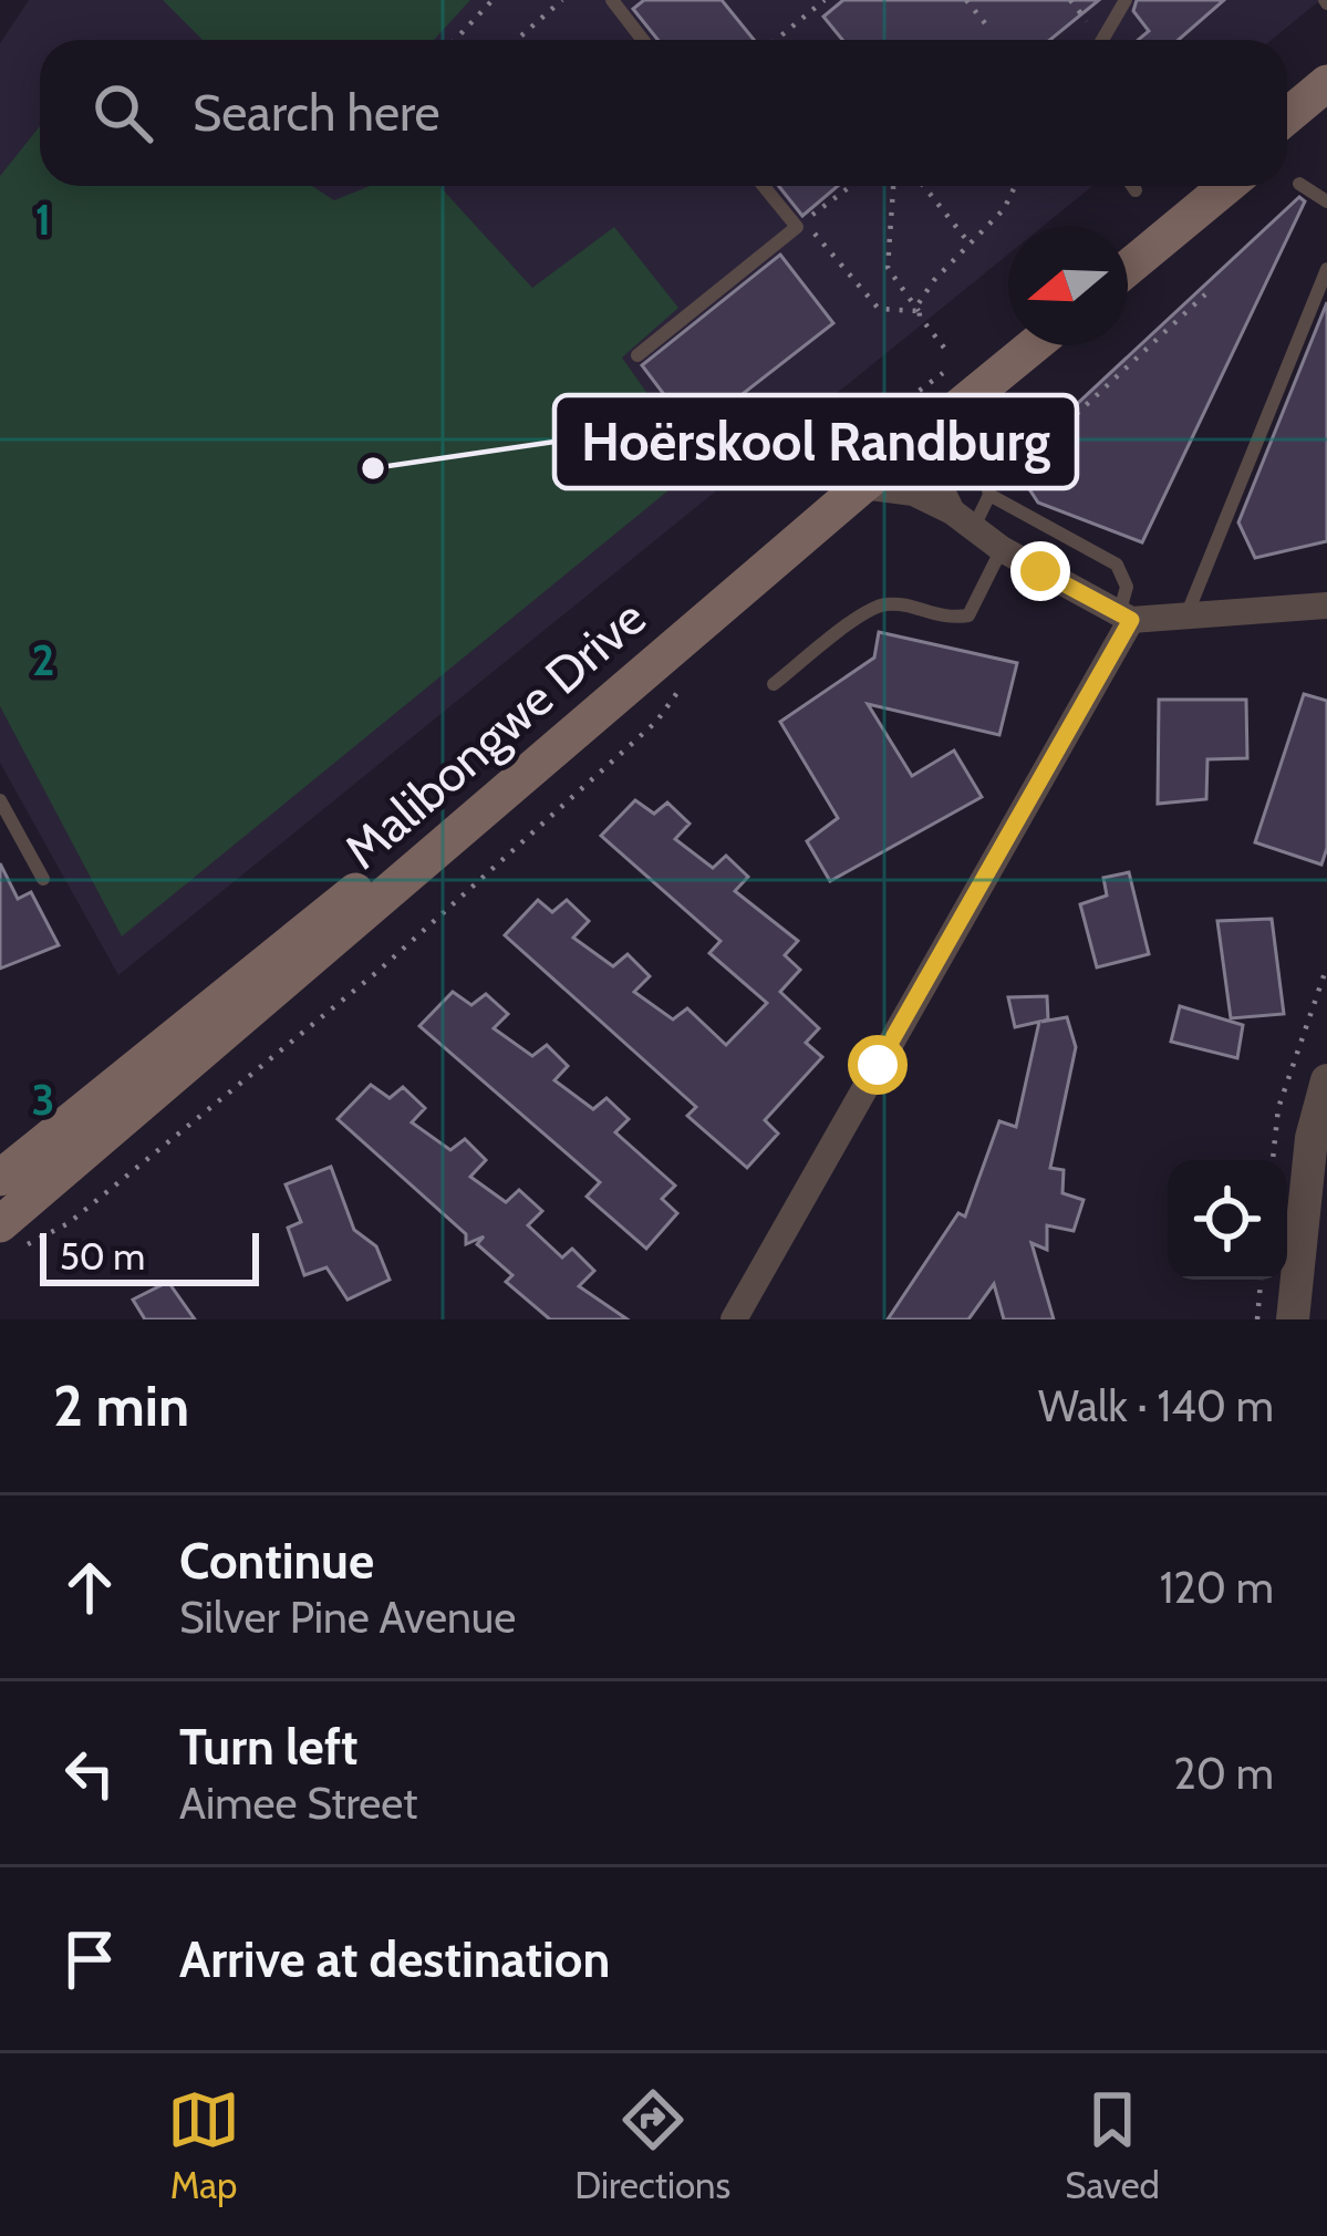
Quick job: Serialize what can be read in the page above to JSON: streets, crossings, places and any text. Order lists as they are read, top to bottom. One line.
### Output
{"streets":{"main road":["Malibongwe Drive"]},"places":["Hoërskool Randburg"],"scale_bar":"50 m","north":"left","page":{"search":"Search here","scale":"50 m","heading":["2 min","Walk · 140 m"],"list":[["Continue","Silver Pine Avenue","120 m"],["Turn left","Aimee Street","20 m"],"Arrive at destination"],"nav":["Map","Directions","Saved"]},"grid":{"rows":["1","2","3"]}}
